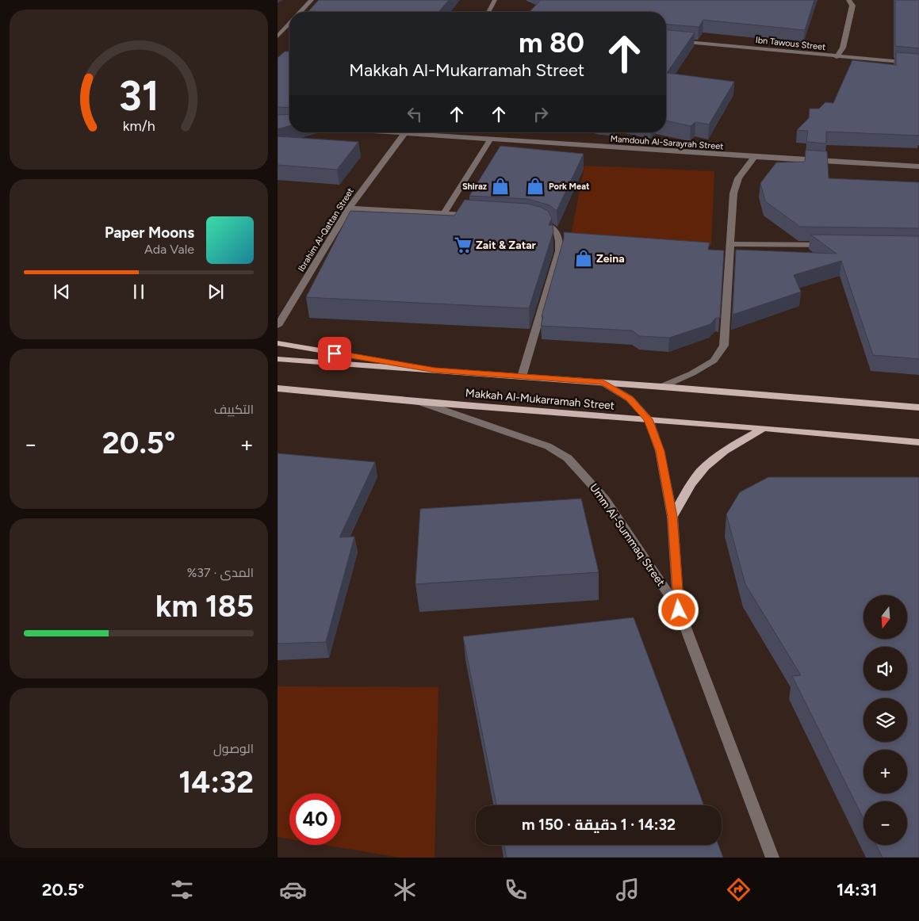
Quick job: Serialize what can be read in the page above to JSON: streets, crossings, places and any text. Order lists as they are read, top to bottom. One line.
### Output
{"streets":{"main road":["Makkah Al-Mukarramah Street"],"street":["Ibn Tawous Street","Mamdouh Al-Sarayrah Street","Ibrahim Al-Qattan Street","Umm Al-Summaq Street"]},"crossings":[["Makkah Al-Mukarramah Street","Umm Al-Summaq Street"]],"places":{"shop":["Shiraz","Pork Meat","Zeina"],"supermarket":["Zait & Zatar"]},"north":"bottom","page":{"turn":["80 m","Makkah Al-Mukarramah Street"],"song":["Paper Moons","Ada Vale"],"tile":["التكييف",["المدى · 37%","185 km"],["الوصول","14:32"]],"heat":["−","20.5°","+"],"map_buttons":["+","−"],"limit":"40","trip":"14:32 · 1 دقيقة · 150 m","tabs":["14:31","20.5°"],"gauge":["31","km/h"]}}
